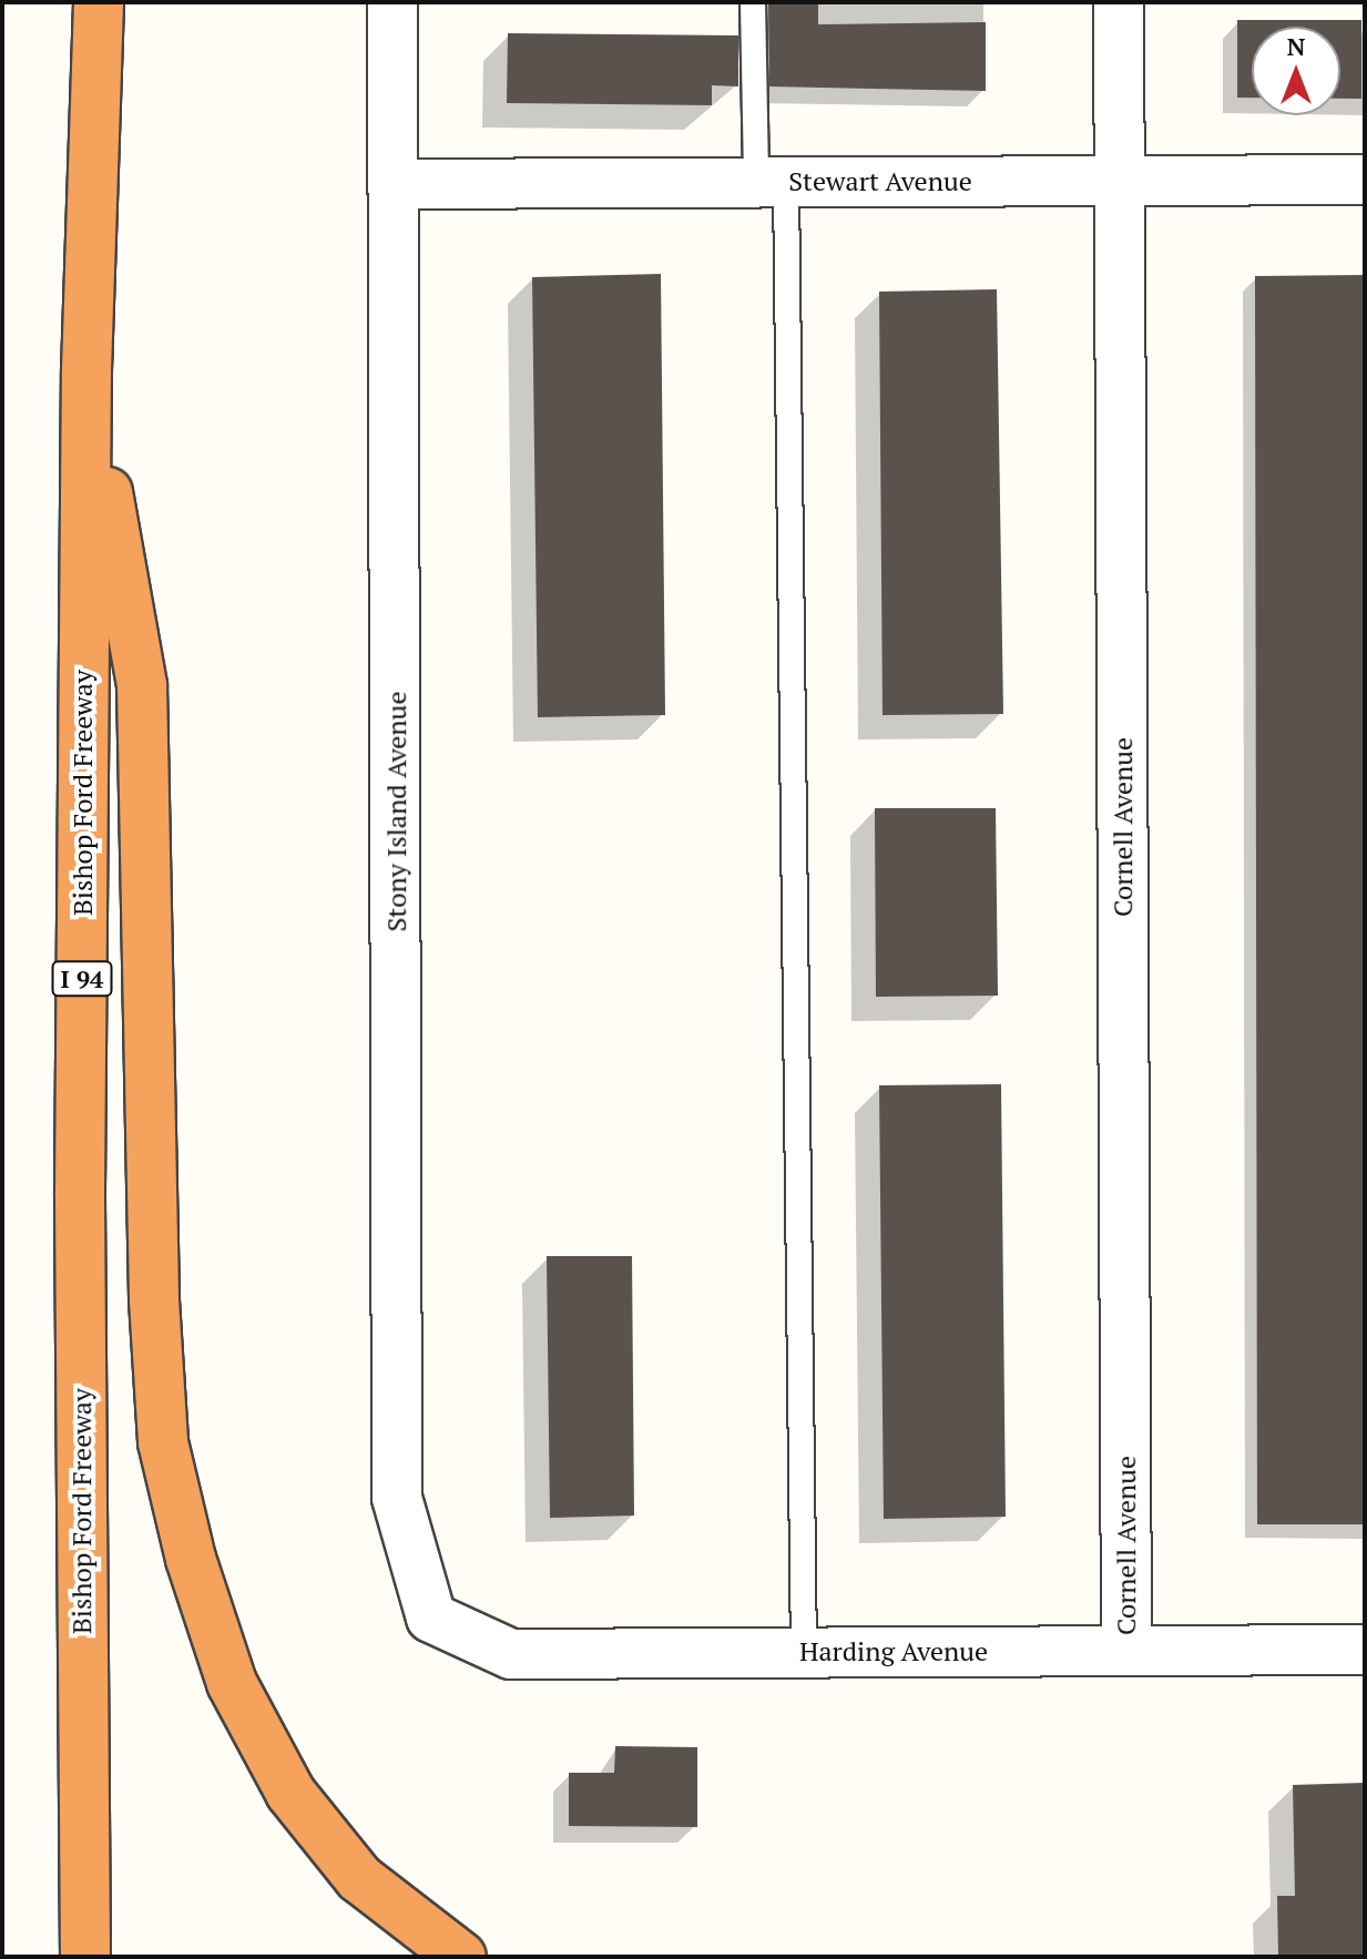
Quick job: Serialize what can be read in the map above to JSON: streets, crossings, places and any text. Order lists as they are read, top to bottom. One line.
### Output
{"streets":{"highway":["Bishop Ford Freeway","I 94"],"street":["Stewart Avenue","Stony Island Avenue","Cornell Avenue","Harding Avenue"]},"crossings":[["Stewart Avenue","Stony Island Avenue"],["Stewart Avenue","Cornell Avenue"],["Stony Island Avenue","Harding Avenue"],["Cornell Avenue","Harding Avenue"]],"north":"top"}
